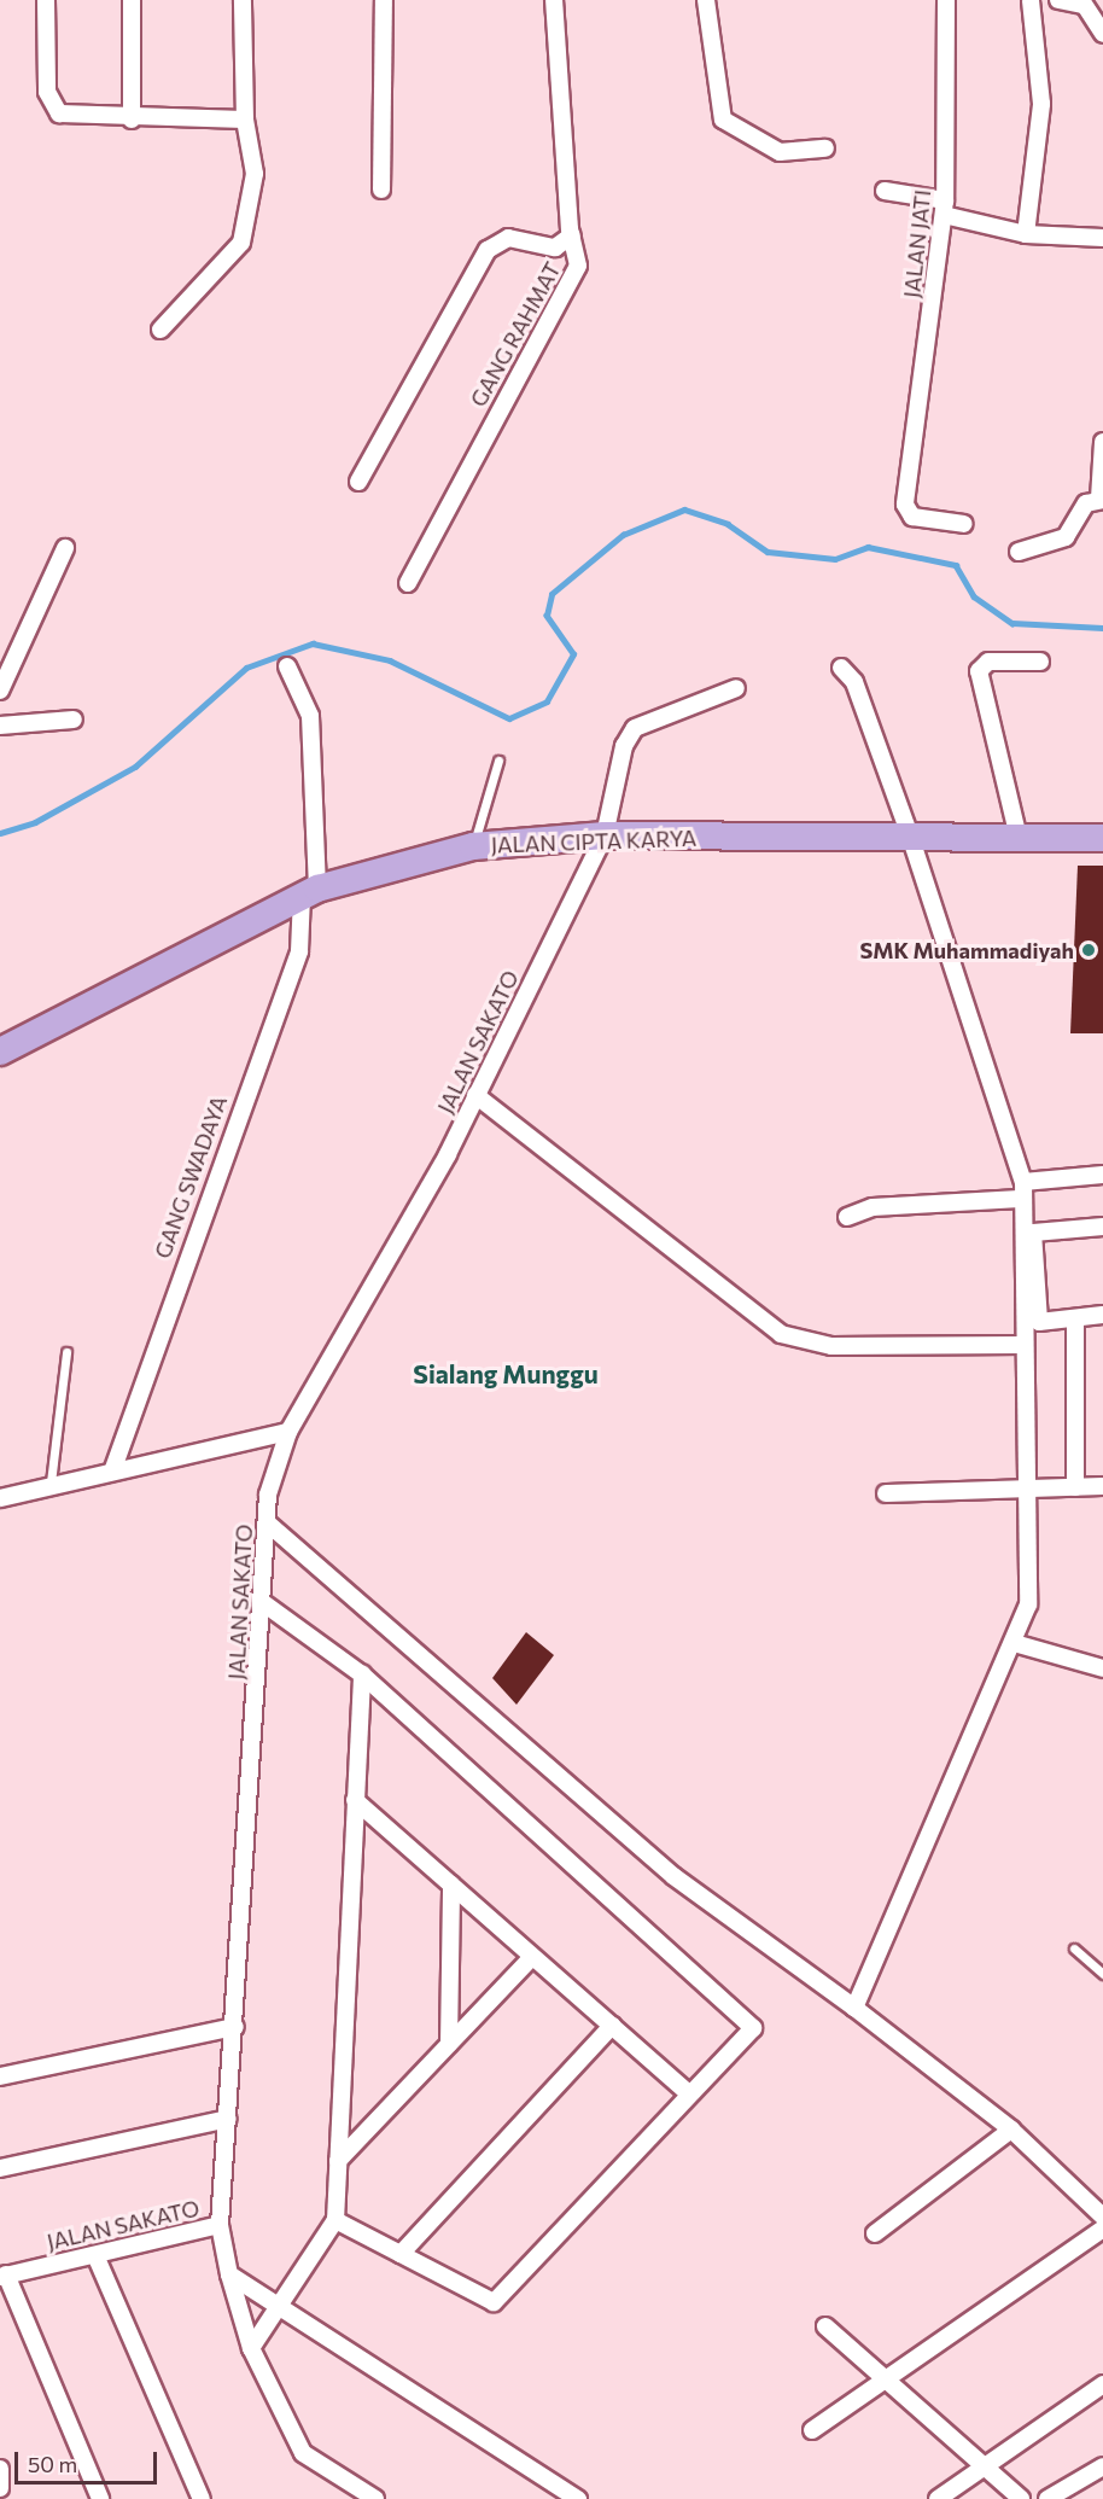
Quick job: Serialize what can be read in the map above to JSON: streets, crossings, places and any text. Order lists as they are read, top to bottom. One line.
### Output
{"streets":{"main road":["JALAN CIPTA KARYA"],"street":["JALAN JATI","GANG RAHMAT","JALAN SAKATO","GANG SWADAYA"]},"crossings":[["JALAN CIPTA KARYA","JALAN SAKATO"],["JALAN CIPTA KARYA","GANG SWADAYA"]],"districts":["Sialang Munggu"],"places":["SMK Muhammadiyah"],"scale_bar":"50 m"}
